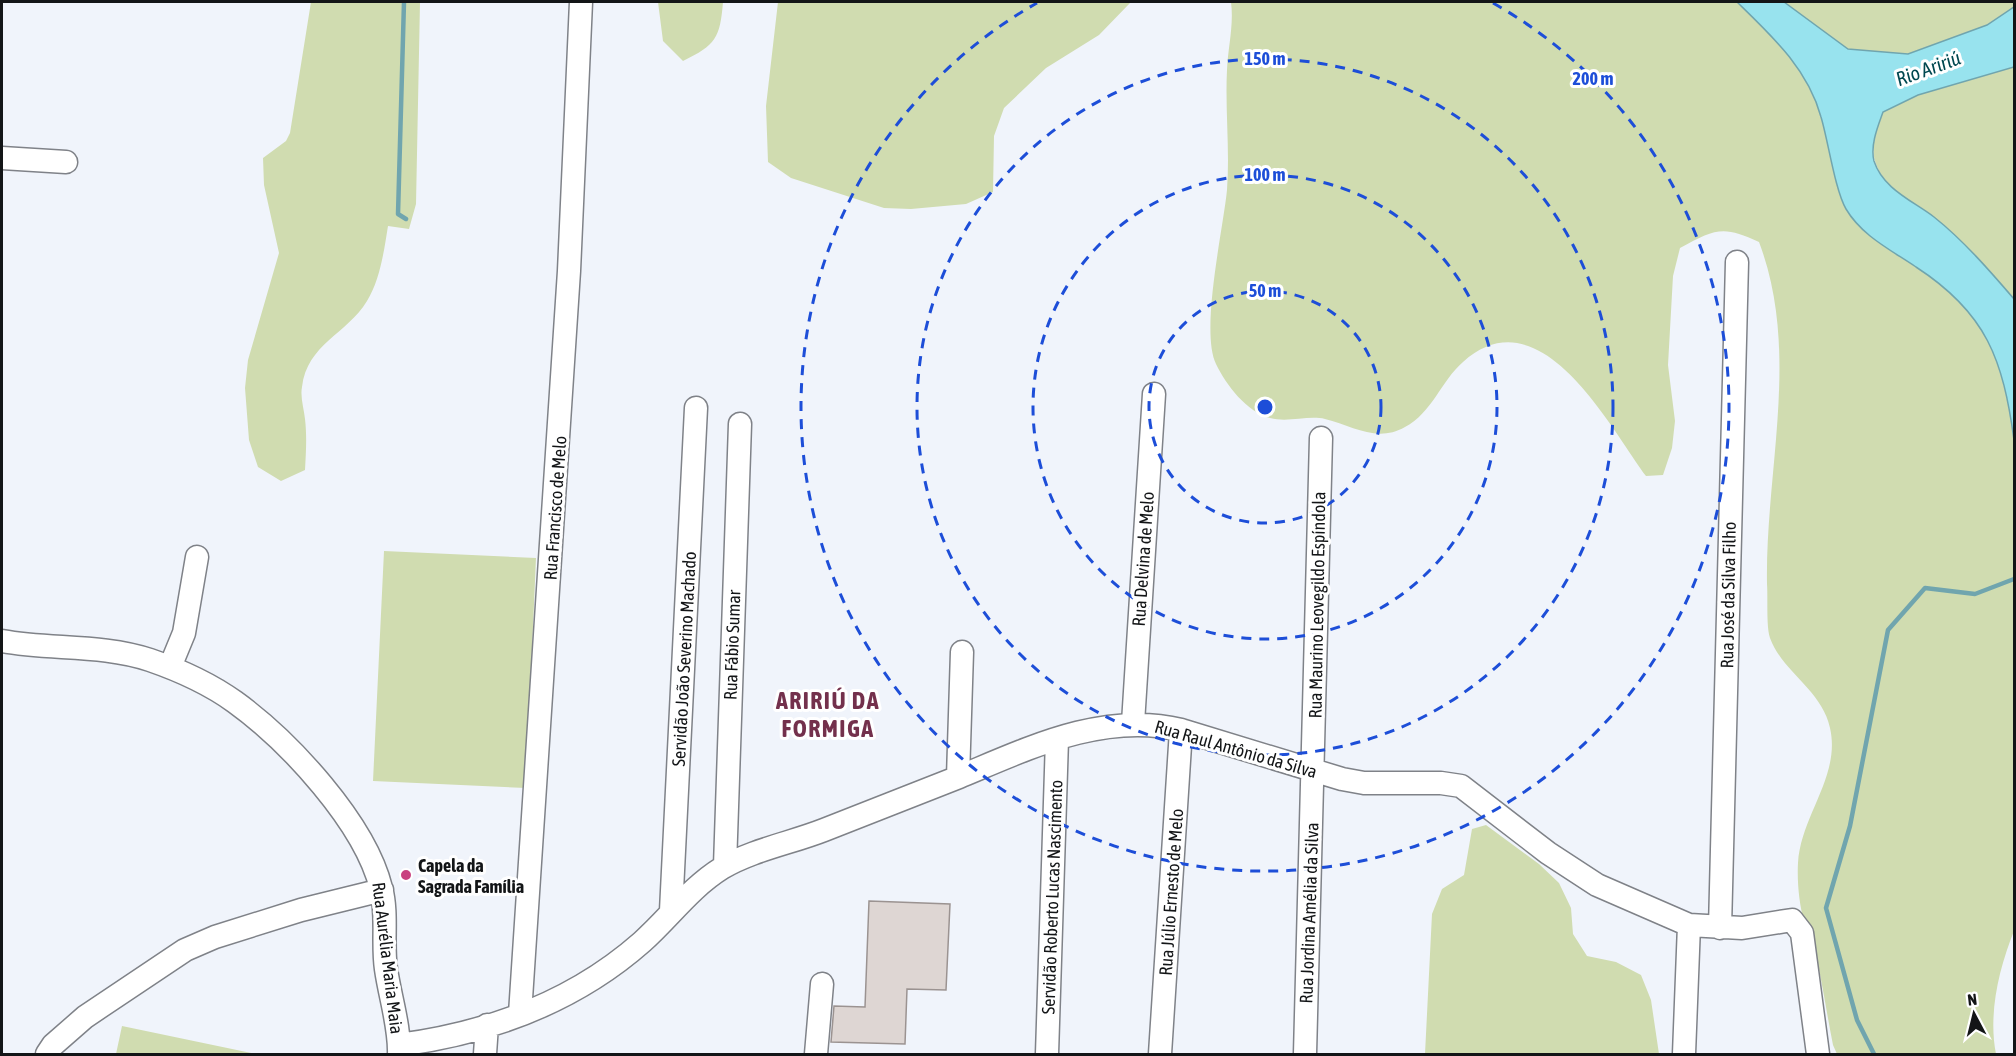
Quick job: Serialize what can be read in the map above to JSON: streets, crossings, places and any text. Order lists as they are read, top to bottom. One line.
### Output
{"streets":{"street":["Rua Francisco de Melo","Rua Delvina de Melo","Rua José da Silva Filho","Rua Maurino Leovegildo Espíndola","Rua Fábio Sumar","Servidão João Severino Machado","Rua Raul Antônio da Silva","Rua Júlio Ernesto de Melo","Servidão Roberto Lucas Nascimento","Rua Jordina Amélia da Silva","Rua Aurélia Maria Maia"]},"crossings":[["Rua Francisco de Melo","Rua Raul Antônio da Silva"],["Rua Delvina de Melo","Rua Raul Antônio da Silva"],["Rua José da Silva Filho","Rua Raul Antônio da Silva"],["Rua Maurino Leovegildo Espíndola","Rua Raul Antônio da Silva"],["Rua Maurino Leovegildo Espíndola","Rua Jordina Amélia da Silva"],["Rua Fábio Sumar","Rua Raul Antônio da Silva"],["Servidão João Severino Machado","Rua Raul Antônio da Silva"],["Rua Raul Antônio da Silva","Rua Júlio Ernesto de Melo"],["Rua Raul Antônio da Silva","Servidão Roberto Lucas Nascimento"],["Rua Raul Antônio da Silva","Rua Jordina Amélia da Silva"],["Rua Raul Antônio da Silva","Rua Aurélia Maria Maia"]],"districts":["ARIRIÚ DA FORMIGA"],"water":["Rio Aririú"],"places":["Capela da Sagrada Família"],"north":"top","rings":["150 m","200 m","100 m","50 m"]}
